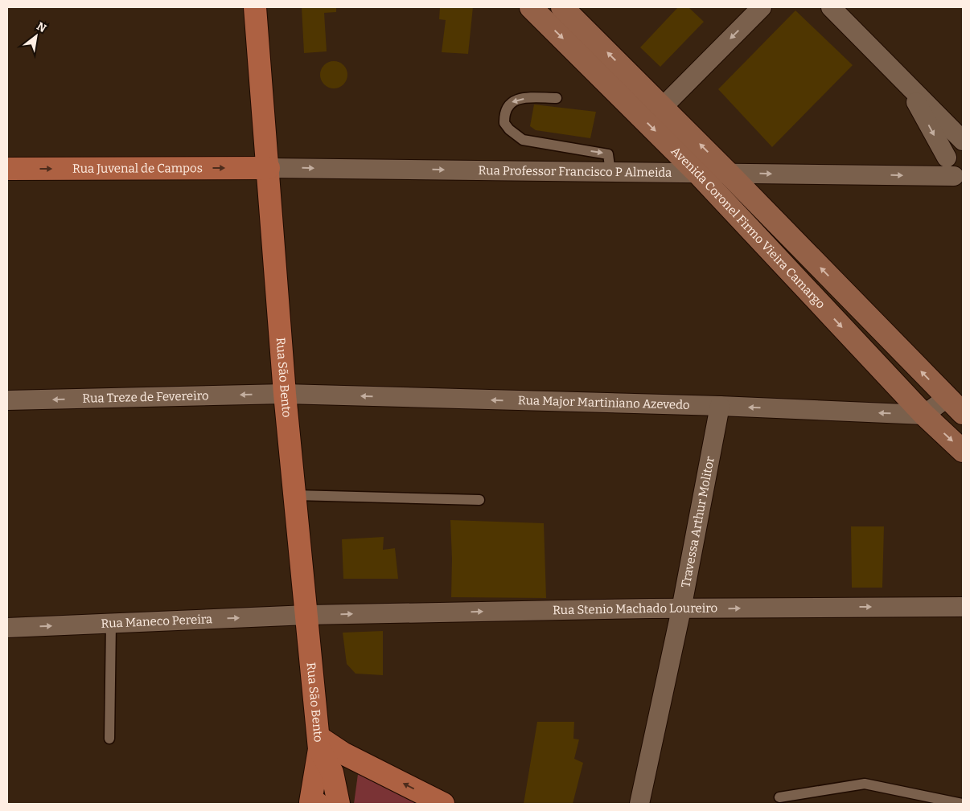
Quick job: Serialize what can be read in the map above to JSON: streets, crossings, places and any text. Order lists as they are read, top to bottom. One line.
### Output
{"streets":{"main road":["Rua Juvenal de Campos","Avenida Coronel Firmo Vieira Camargo","Rua São Bento"],"street":["Rua Professor Francisco P Almeida","Rua Treze de Fevereiro","Rua Major Martiniano Azevedo","Travessa Arthur Molitor","Rua Stenio Machado Loureiro","Rua Maneco Pereira"]},"crossings":[["Rua Juvenal de Campos","Rua Professor Francisco P Almeida"],["Rua Juvenal de Campos","Rua São Bento"],["Rua Professor Francisco P Almeida","Avenida Coronel Firmo Vieira Camargo"],["Rua Professor Francisco P Almeida","Rua São Bento"],["Avenida Coronel Firmo Vieira Camargo","Rua Major Martiniano Azevedo"],["Rua São Bento","Rua Treze de Fevereiro"],["Rua São Bento","Rua Major Martiniano Azevedo"],["Rua São Bento","Rua Stenio Machado Loureiro"],["Rua São Bento","Rua Maneco Pereira"],["Rua Treze de Fevereiro","Rua Major Martiniano Azevedo"],["Rua Major Martiniano Azevedo","Travessa Arthur Molitor"],["Travessa Arthur Molitor","Rua Stenio Machado Loureiro"],["Rua Stenio Machado Loureiro","Rua Maneco Pereira"]],"one_way":["Rua Juvenal de Campos","Rua Professor Francisco P Almeida","Rua Treze de Fevereiro","Rua Major Martiniano Azevedo","Rua Stenio Machado Loureiro","Rua Maneco Pereira"],"north":"top right"}
